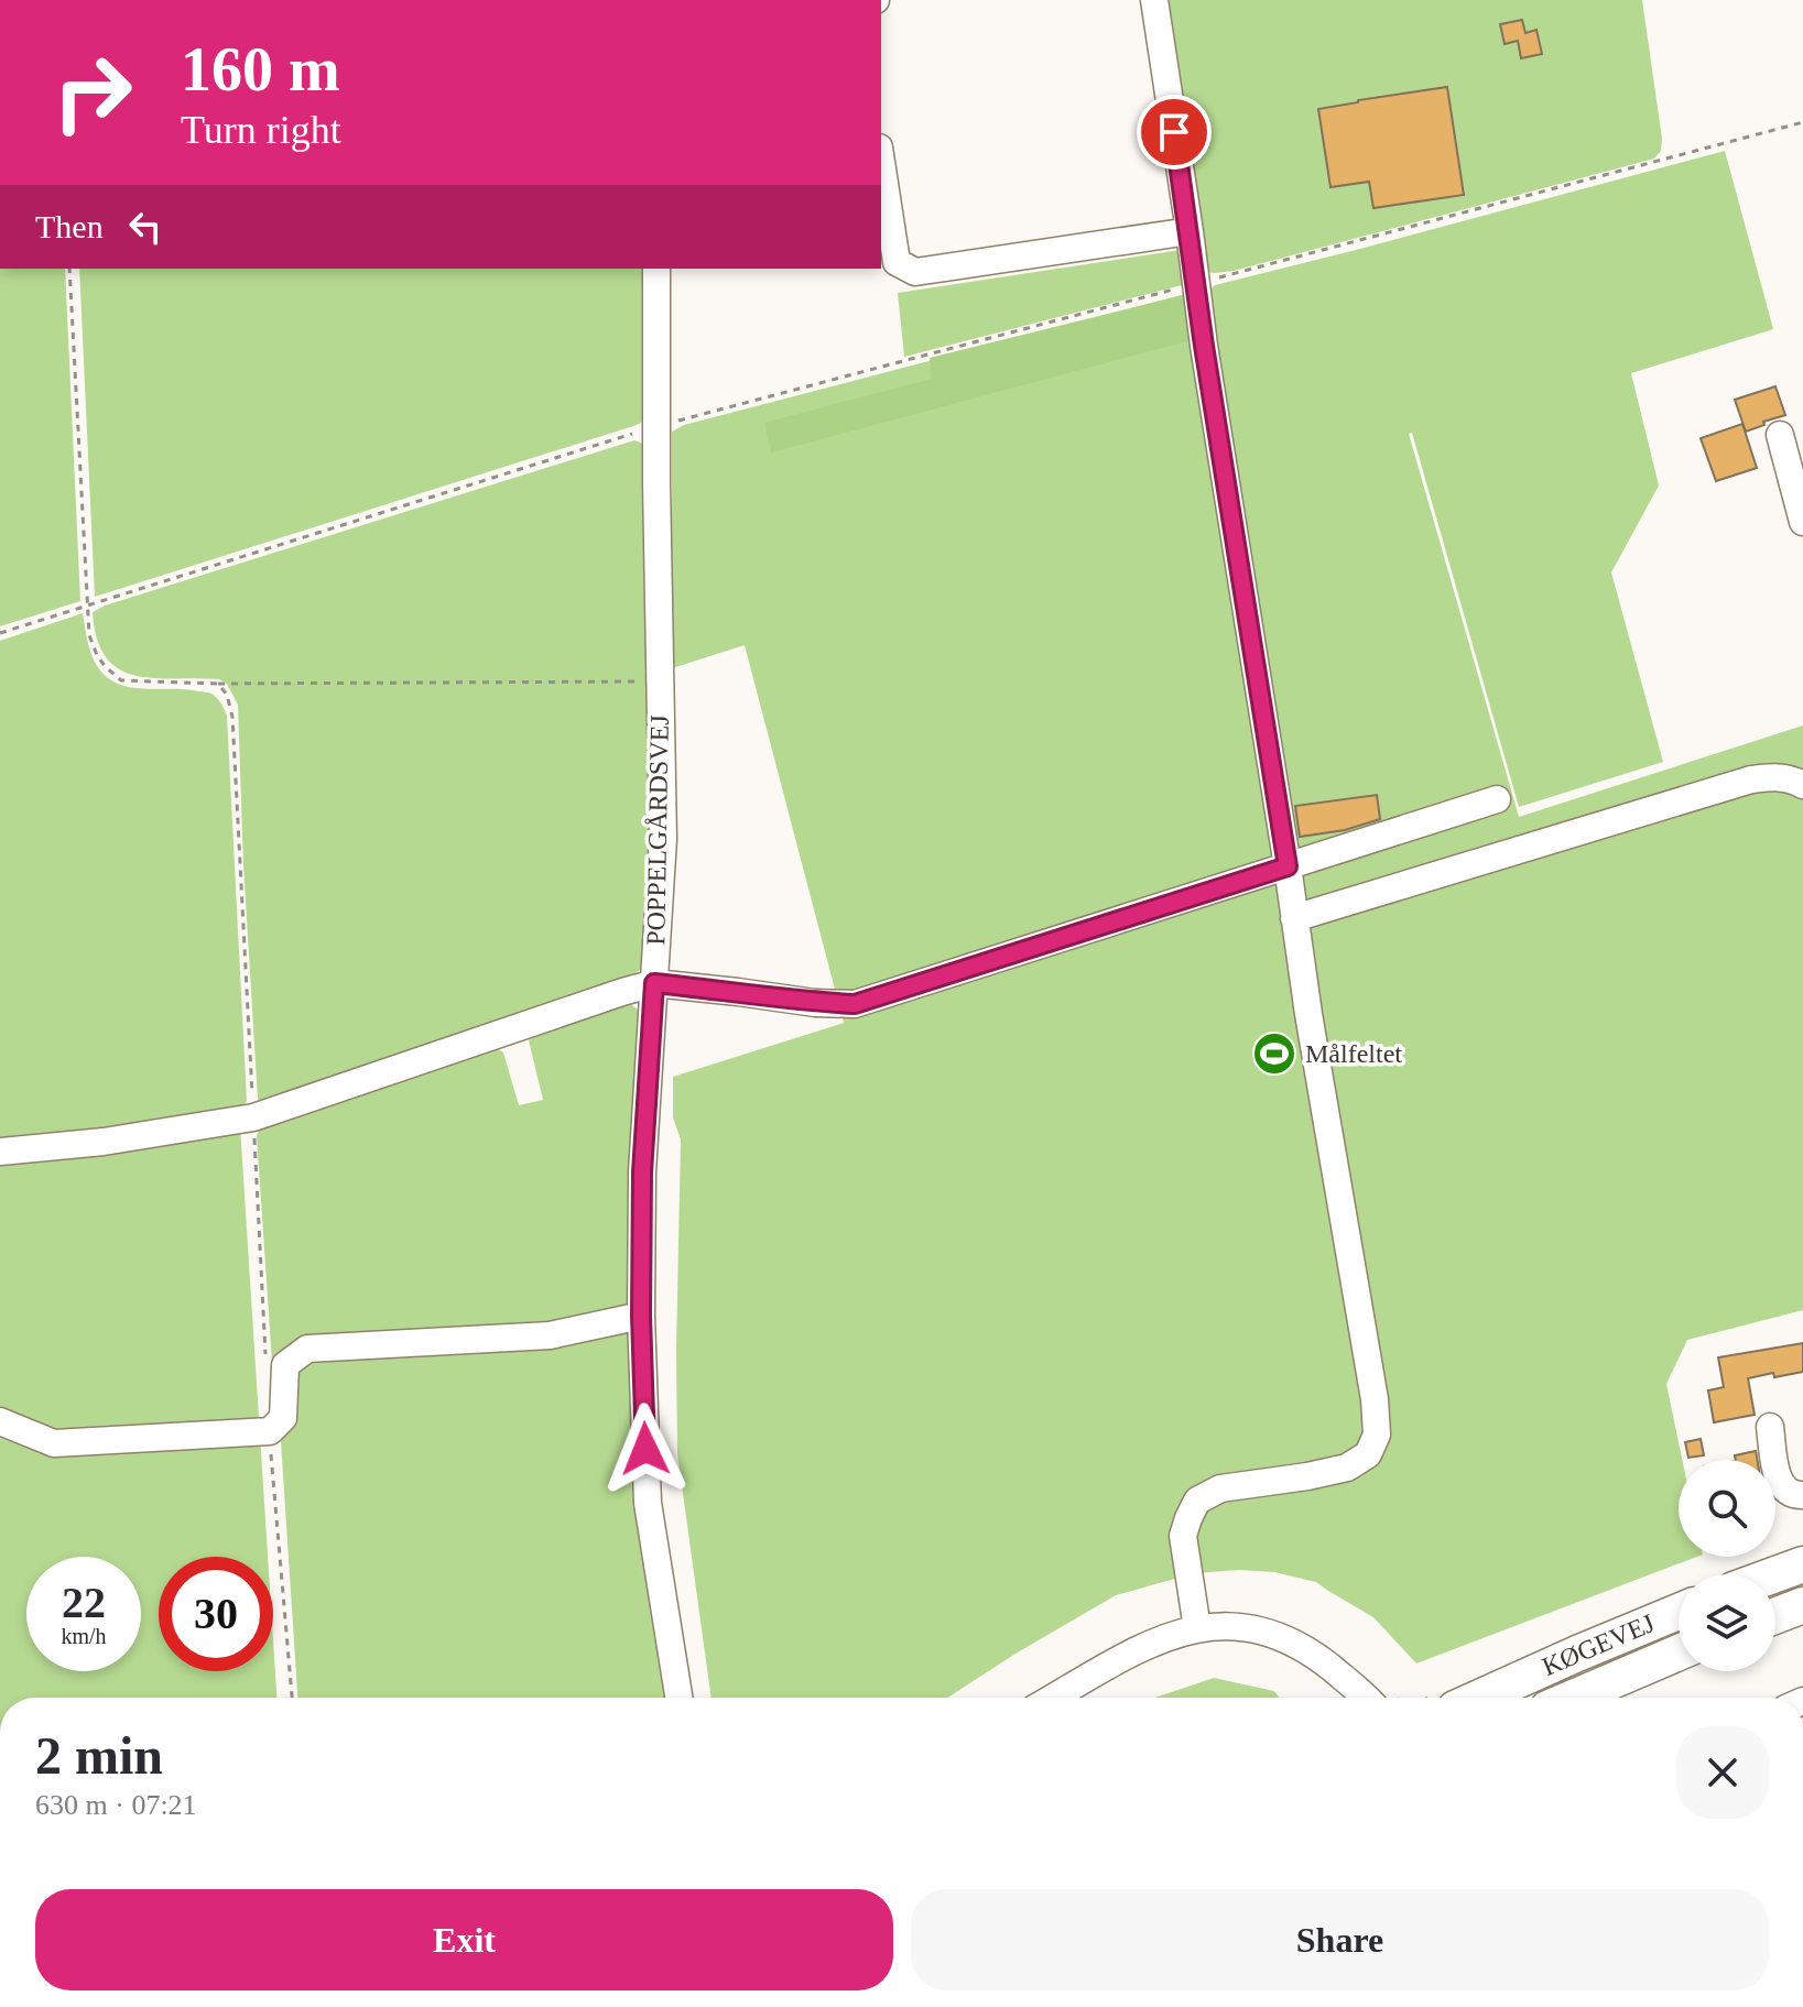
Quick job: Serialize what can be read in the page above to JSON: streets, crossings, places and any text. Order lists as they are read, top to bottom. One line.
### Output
{"streets":{"main road":["KØGEVEJ"],"street":["POPPELGÅRDSVEJ"]},"places":{"sports":["Målfeltet"]},"page":{"turn":["160 m","Turn right"],"then":"Then","speed":"22 km/h","limit":"30","heading":["2 min","630 m · 07:21"],"buttons":["Exit","Share"]}}
